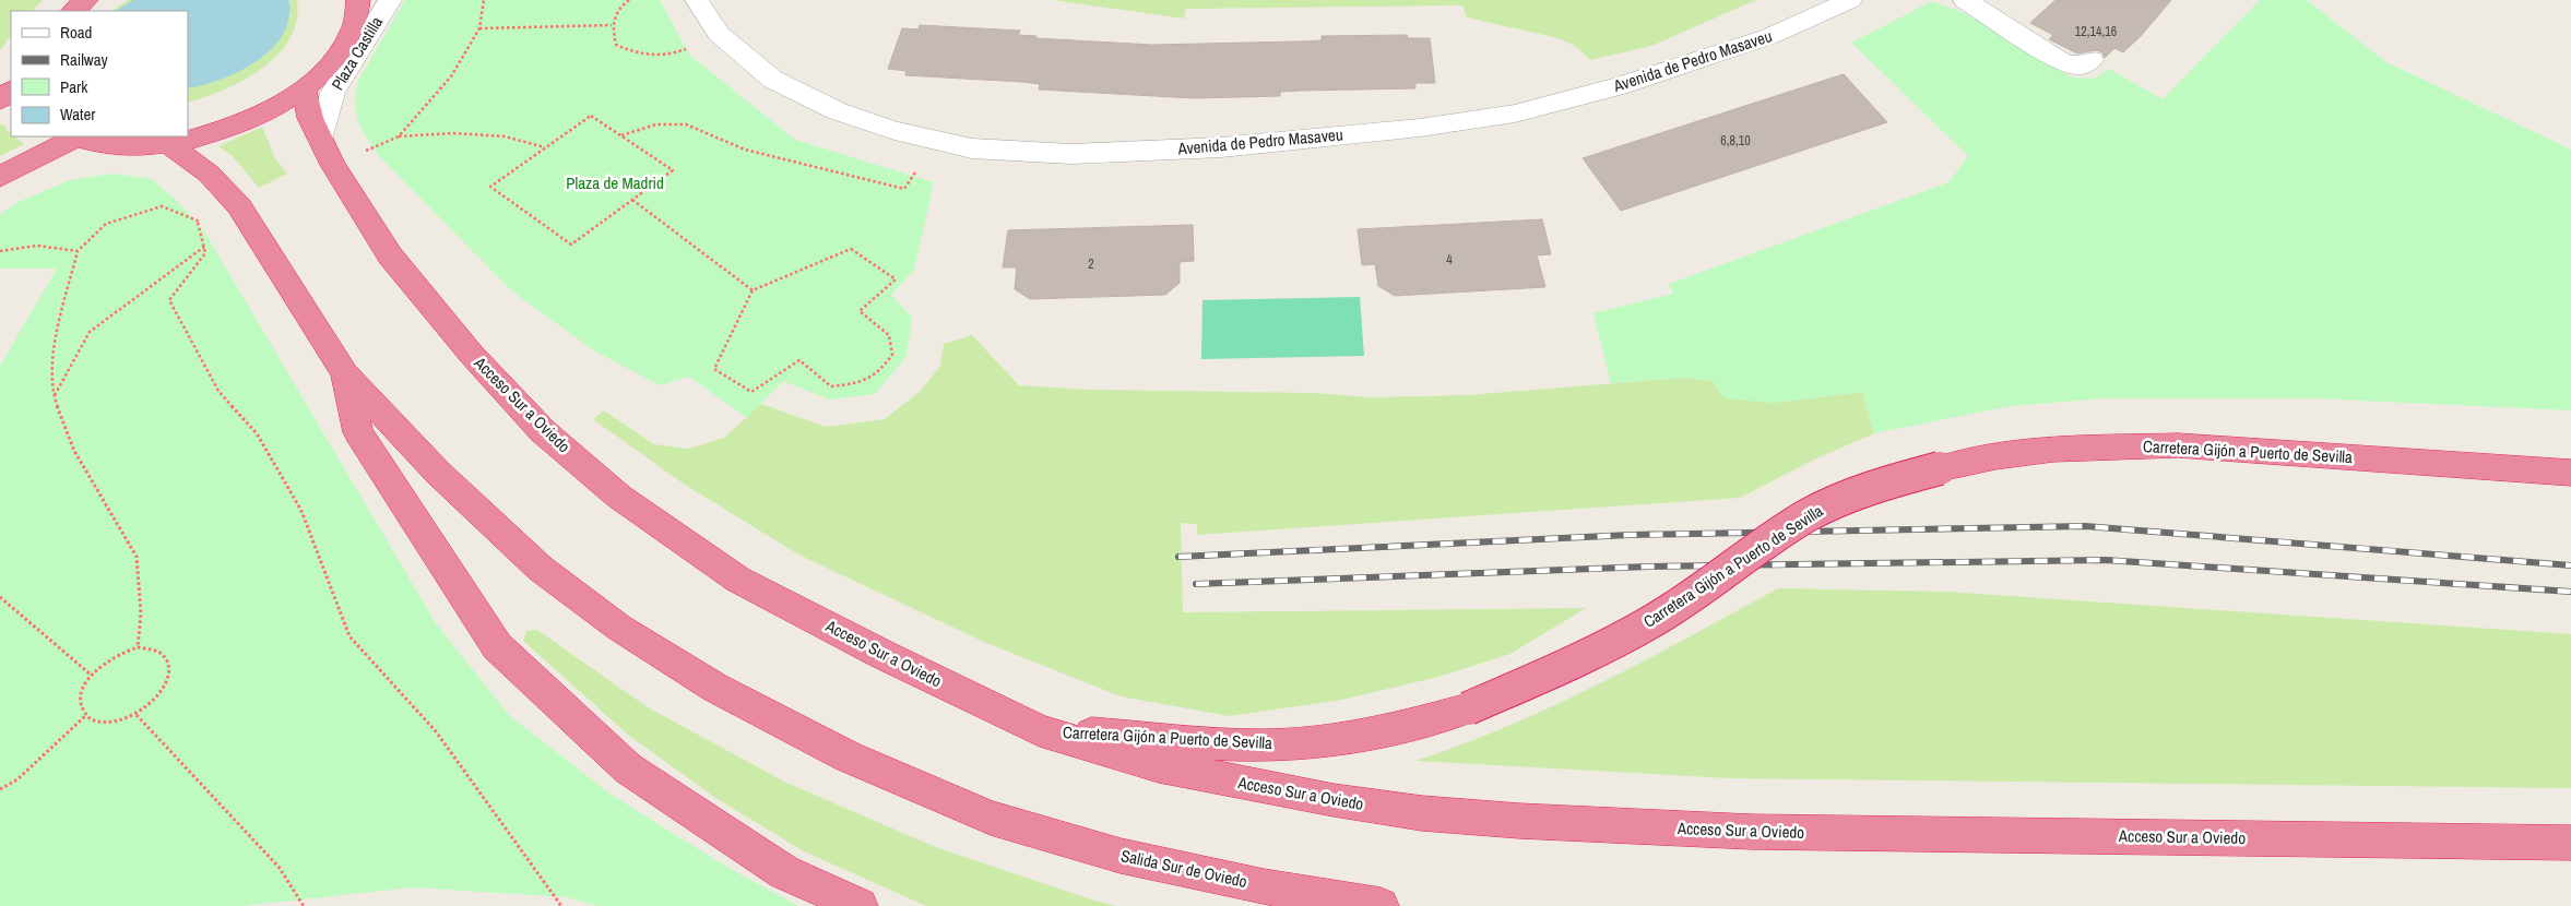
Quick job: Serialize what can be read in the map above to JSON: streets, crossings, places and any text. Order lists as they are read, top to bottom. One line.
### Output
{"streets":{"highway":["Acceso Sur a Oviedo","Carretera Gijón a Puerto de Sevilla","Salida Sur de Oviedo"],"street":["Plaza Castilla","Avenida de Pedro Masaveu"]},"crossings":[["Plaza Castilla","Acceso Sur a Oviedo"],["Acceso Sur a Oviedo","Carretera Gijón a Puerto de Sevilla"]],"parks":["Plaza de Madrid"],"house_numbers":["12,14,16","6,8,10","4","2"],"legend":["Road","Railway","Park","Water"]}
